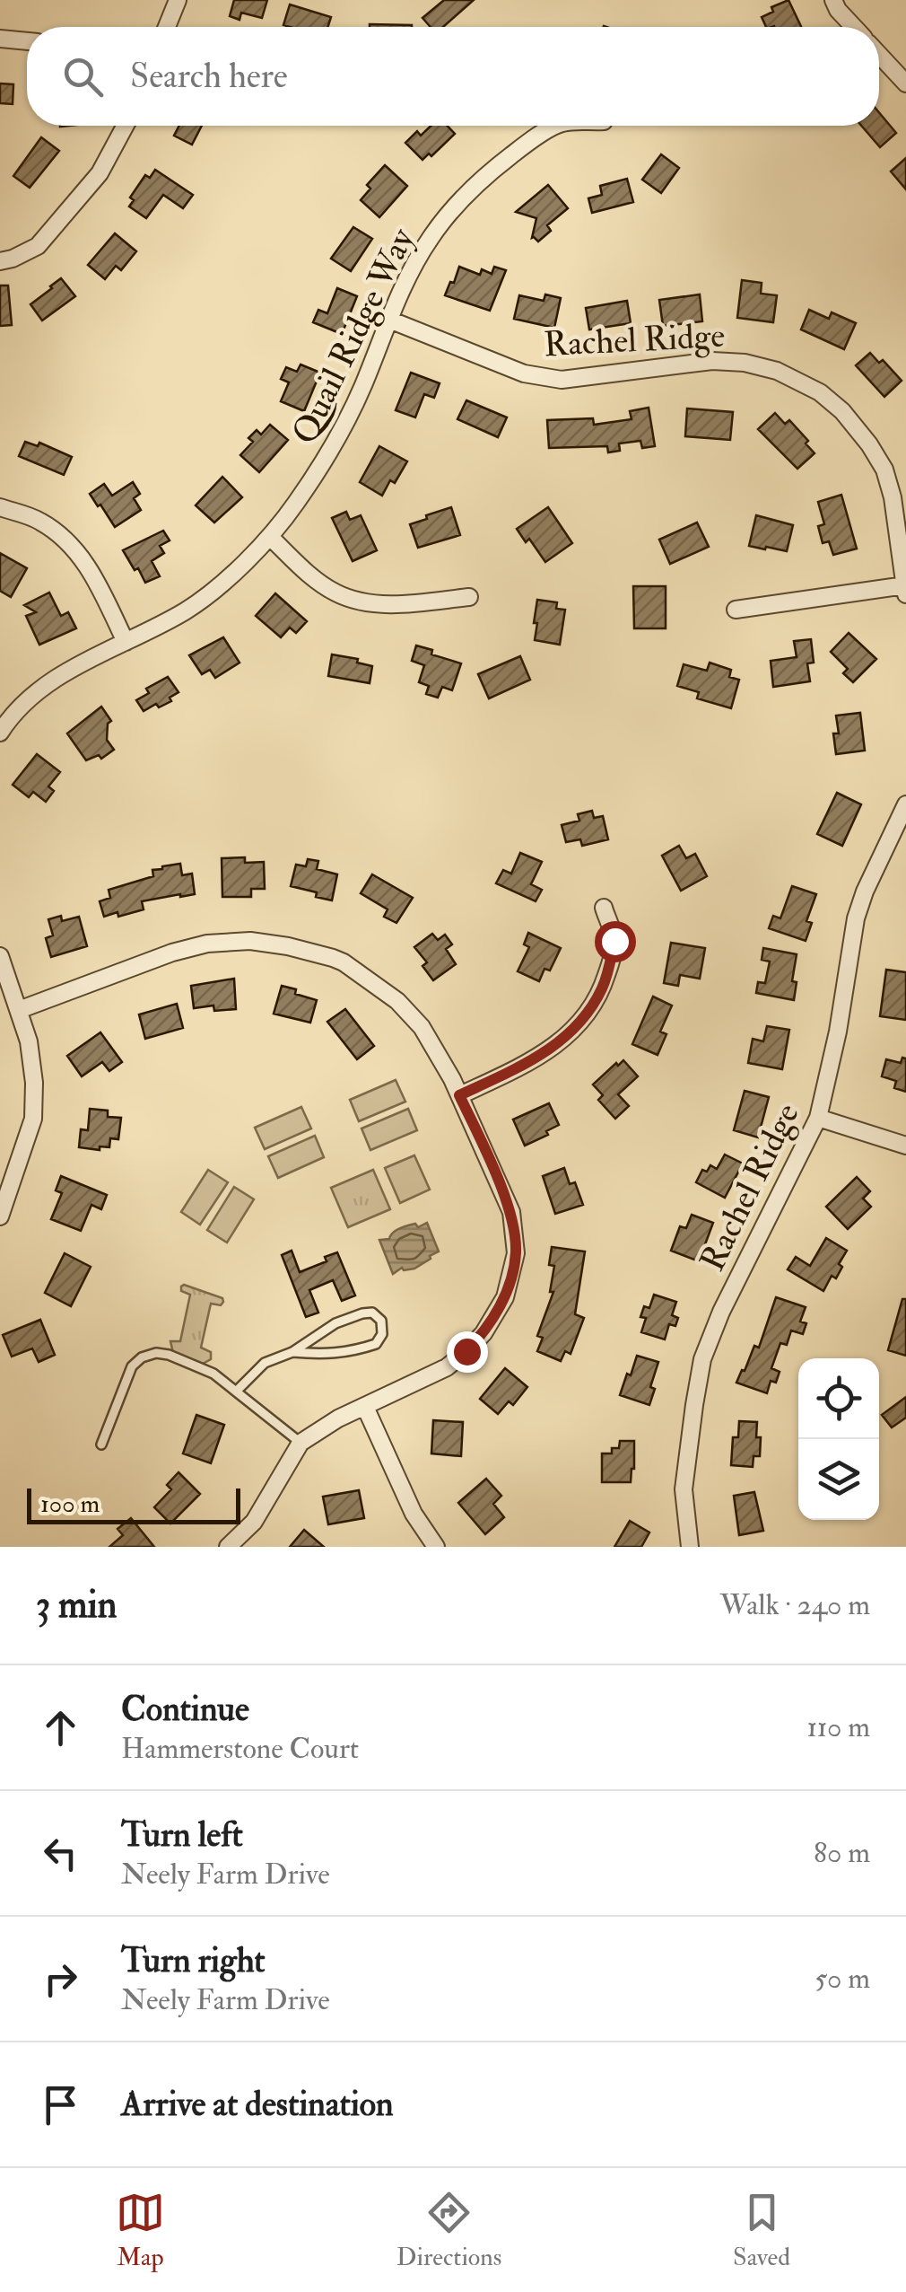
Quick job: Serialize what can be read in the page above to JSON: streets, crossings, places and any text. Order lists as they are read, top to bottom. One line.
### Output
{"streets":{"street":["Quail Ridge Way","Rachel Ridge"]},"crossings":[["Quail Ridge Way","Rachel Ridge"]],"scale_bar":"100 m","page":{"search":"Search here","scale":"100 m","heading":["3 min","Walk · 240 m"],"list":[["Continue","Hammerstone Court","110 m"],["Turn left","Neely Farm Drive","80 m"],["Turn right","Neely Farm Drive","50 m"],"Arrive at destination"],"nav":["Map","Directions","Saved"]}}
